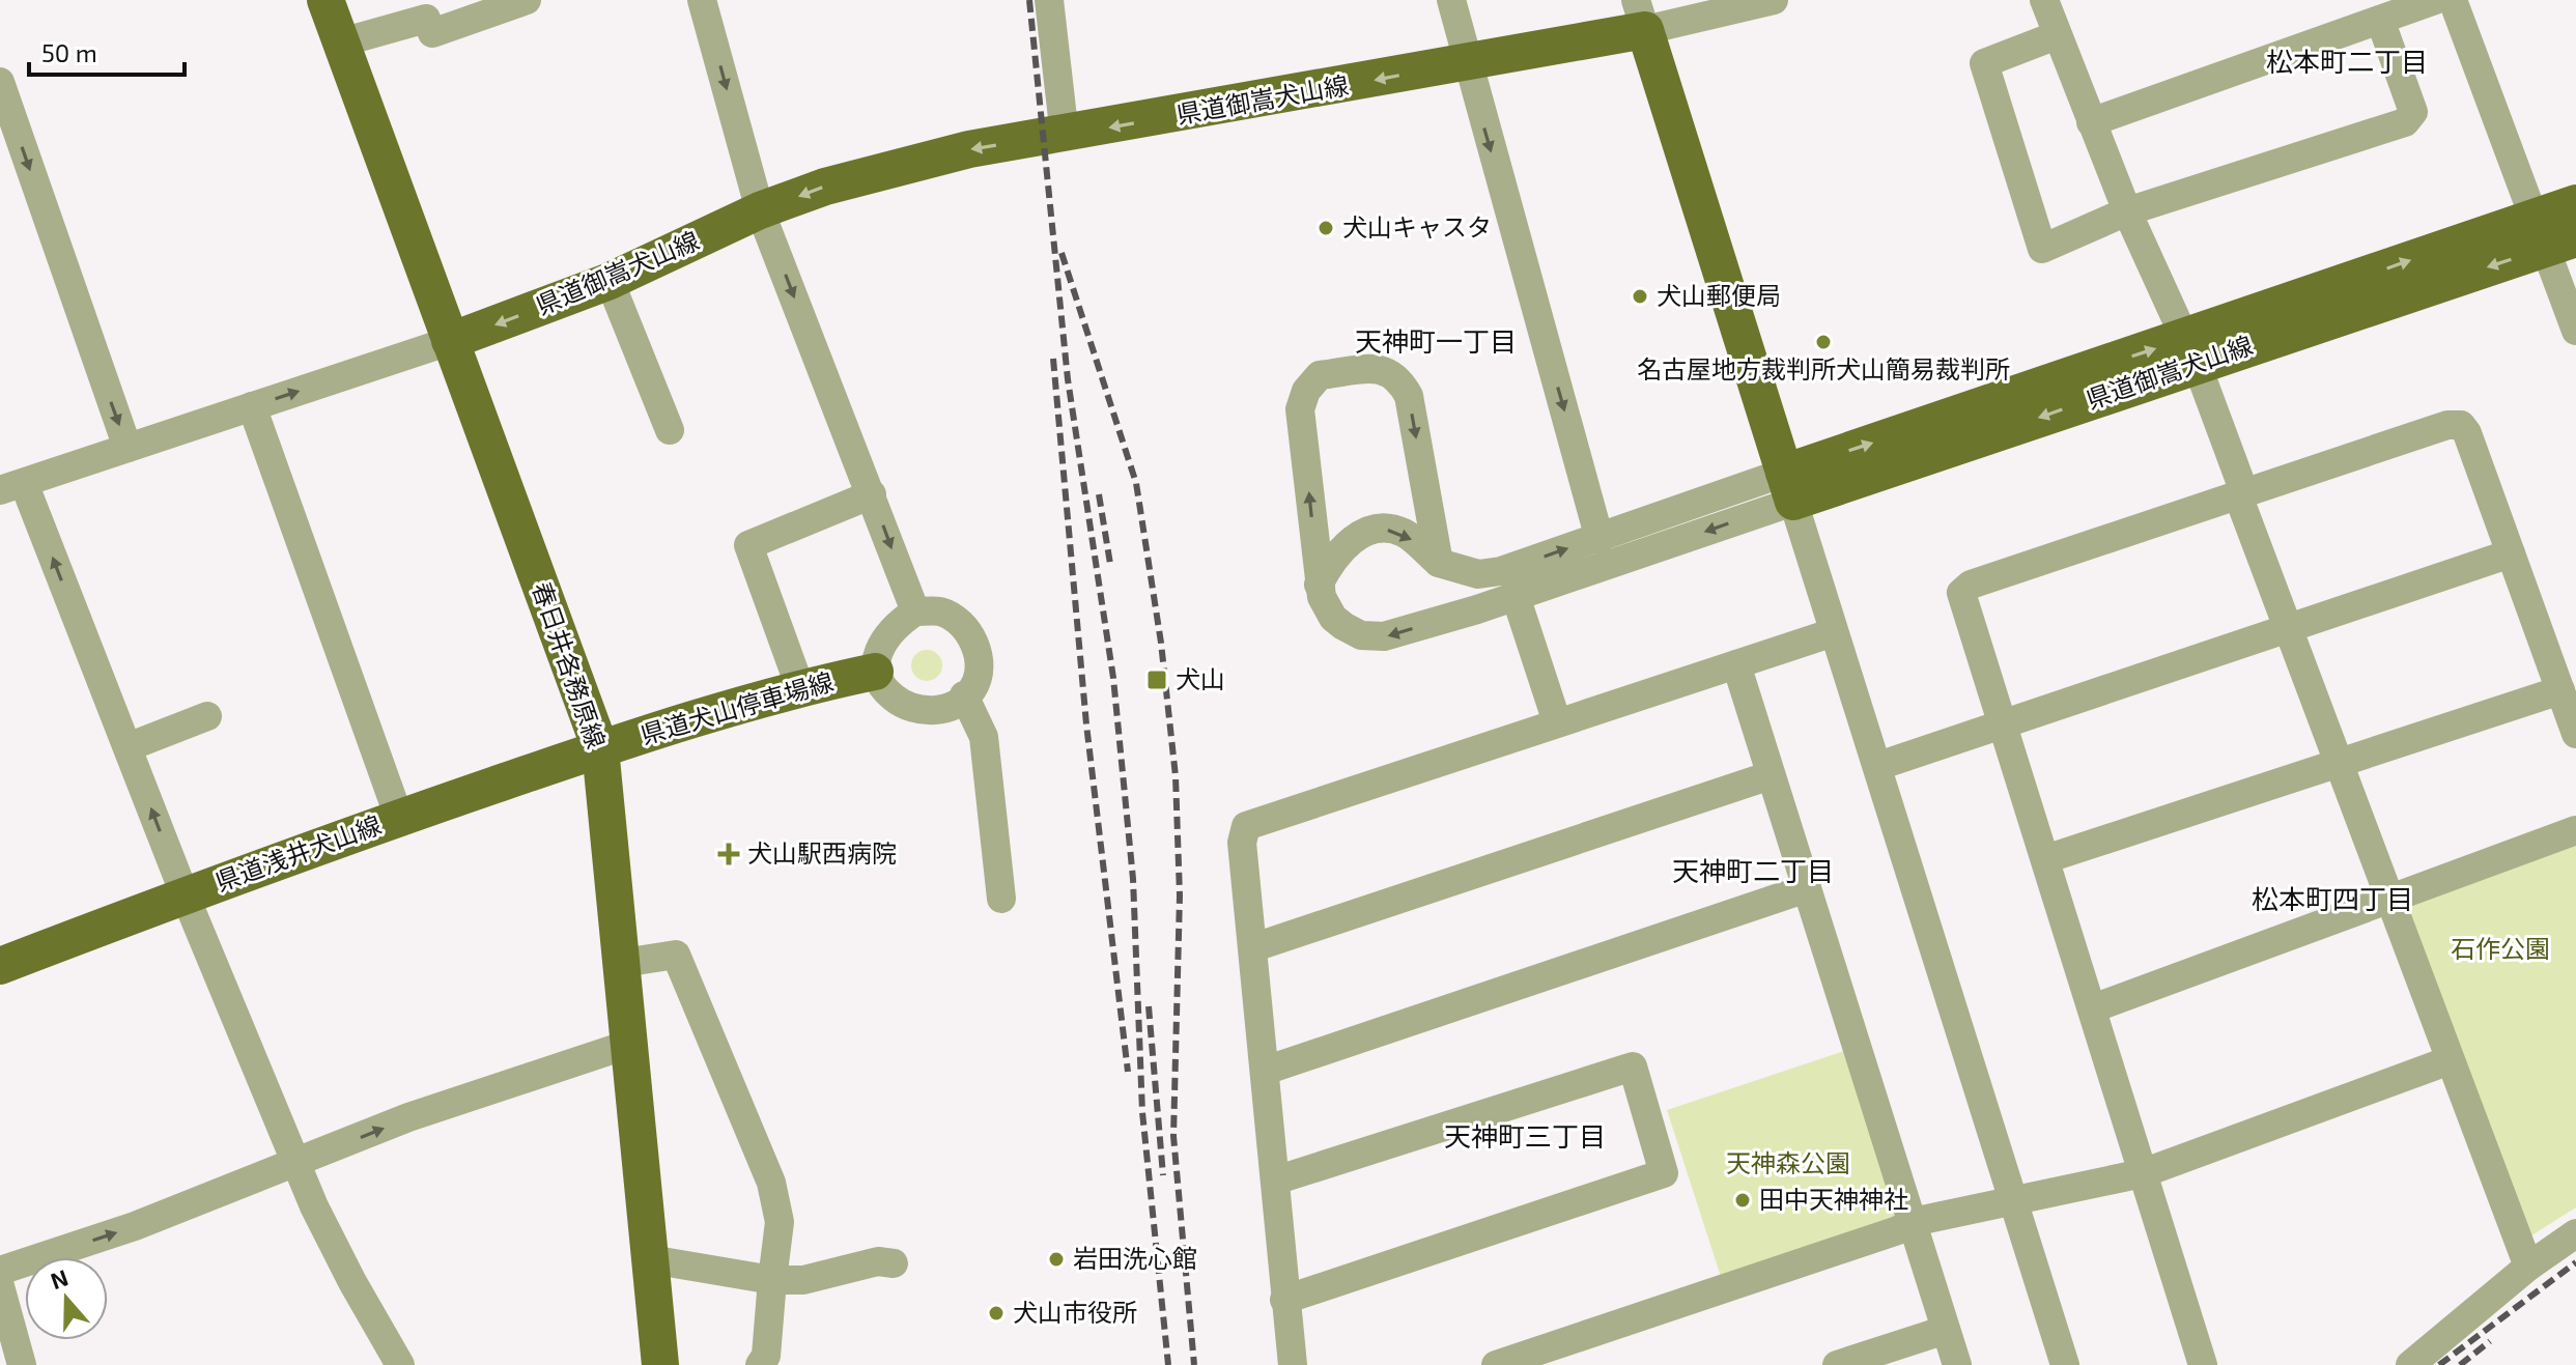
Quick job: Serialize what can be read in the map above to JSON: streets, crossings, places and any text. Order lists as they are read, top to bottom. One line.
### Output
{"streets":{"main road":["県道御嵩犬山線","春日井各務原線","県道犬山停車場線","県道浅井犬山線"]},"crossings":[["県道御嵩犬山線","春日井各務原線"],["春日井各務原線","県道犬山停車場線"],["春日井各務原線","県道浅井犬山線"],["県道犬山停車場線","県道浅井犬山線"]],"one_way":["県道御嵩犬山線"],"districts":["松本町二丁目","天神町一丁目","天神町二丁目","松本町四丁目","天神町三丁目"],"parks":["石作公園","天神森公園"],"places":{"other":["犬山キャスタ","犬山郵便局","名古屋地方裁判所犬山簡易裁判所","田中天神神社","岩田洗心館","犬山市役所"],"transit":["犬山"],"health":["犬山駅西病院"]},"scale_bar":"50 m","north":"top"}
